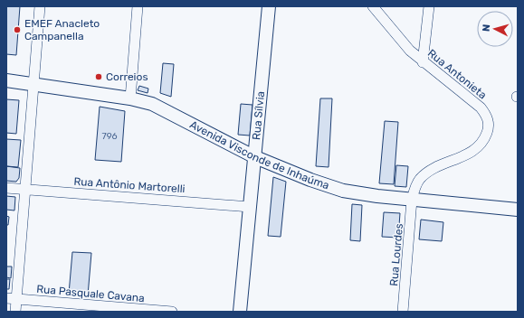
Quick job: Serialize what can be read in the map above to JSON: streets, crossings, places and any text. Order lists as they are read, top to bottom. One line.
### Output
{"streets":{"main road":["Rua Sílvia","Avenida Visconde de Inhaúma"],"street":["Rua Antonieta","Rua Antônio Martorelli","Rua Lourdes","Rua Pasquale Cavana"]},"crossings":[["Rua Antonieta","Avenida Visconde de Inhaúma"],["Rua Antonieta","Rua Lourdes"],["Rua Sílvia","Avenida Visconde de Inhaúma"],["Rua Sílvia","Rua Antônio Martorelli"],["Avenida Visconde de Inhaúma","Rua Lourdes"]],"places":["EMEF Anacleto Campanella","Correios"],"house_numbers":["796"],"north":"left"}
